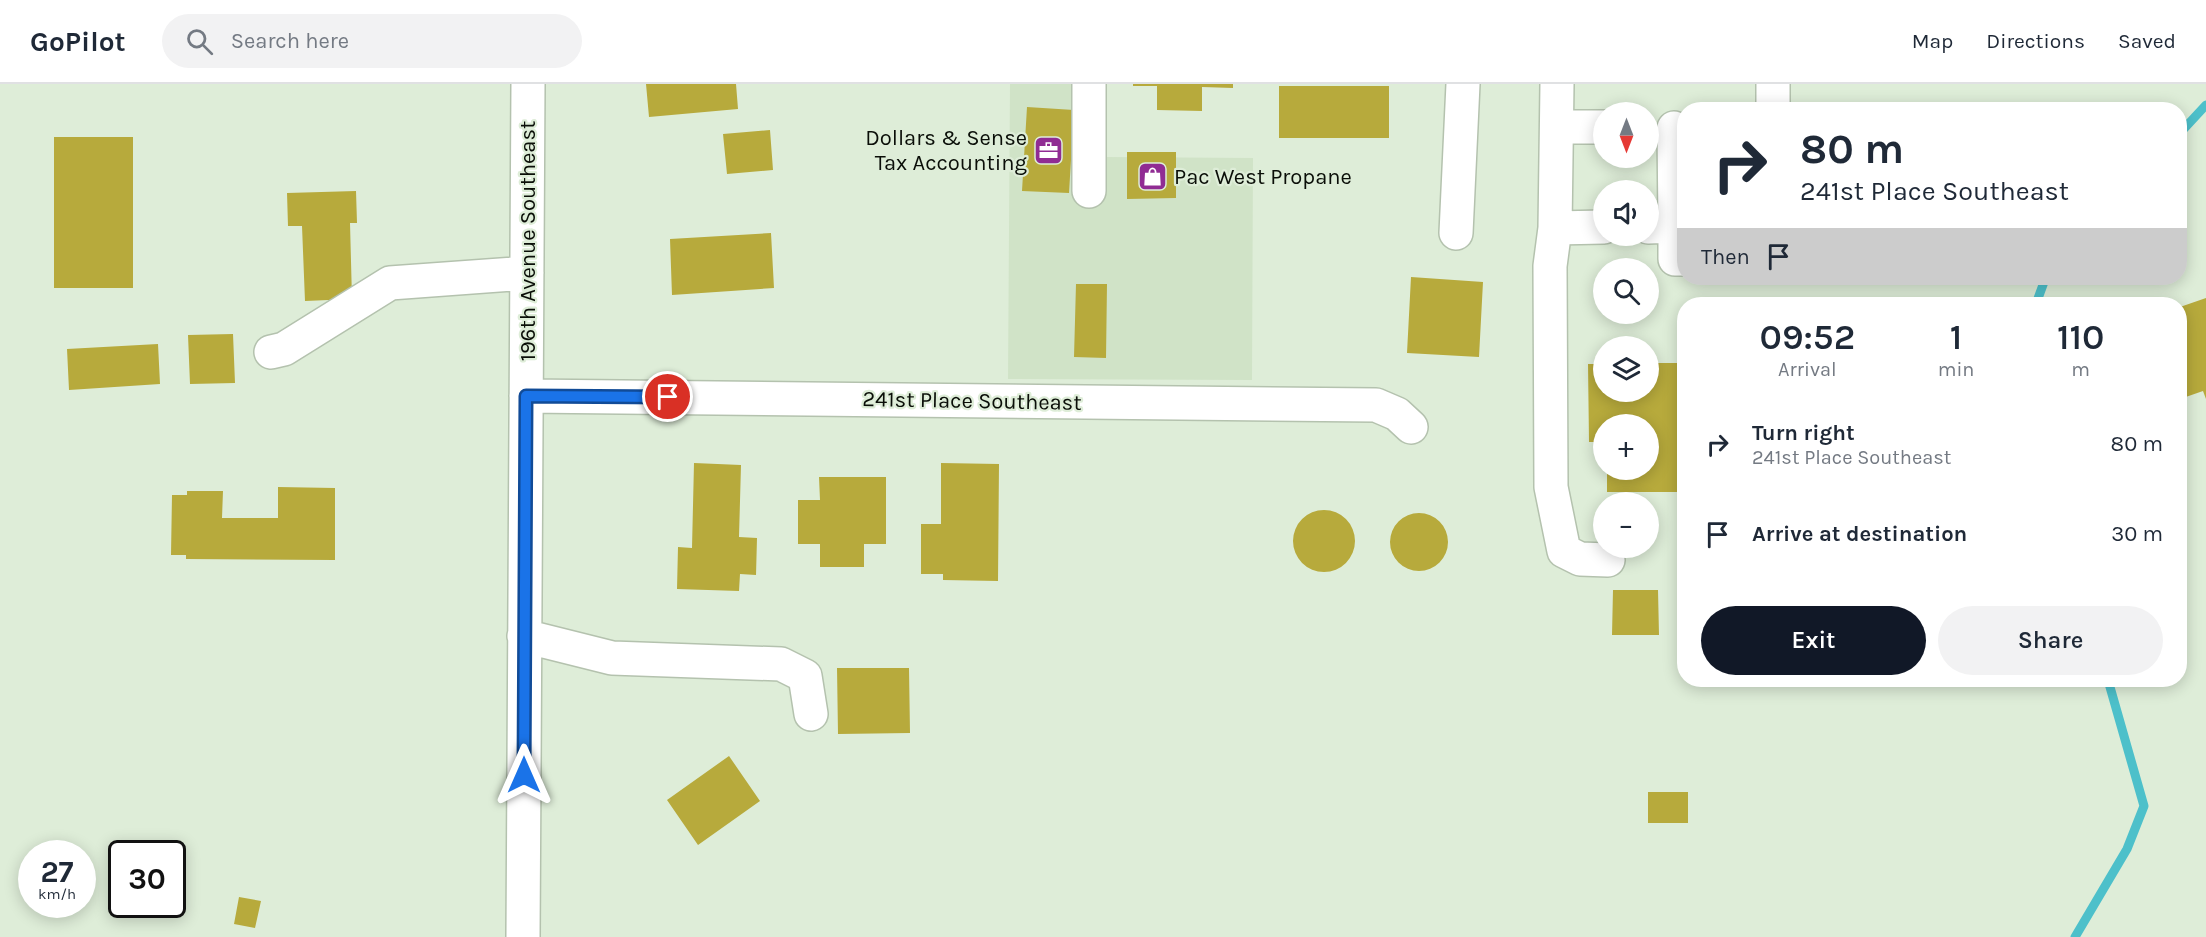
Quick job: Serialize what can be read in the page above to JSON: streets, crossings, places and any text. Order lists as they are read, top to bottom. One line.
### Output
{"streets":{"street":["196th Avenue Southeast","241st Place Southeast"]},"crossings":[["196th Avenue Southeast","241st Place Southeast"]],"places":{"office":["Dollars & Sense Tax Accounting"],"shop":["Pac West Propane"]},"north":"bottom","page":{"header":"GoPilot","search":"Search here","nav":["Map","Directions","Saved"],"map_buttons":["+","−"],"turn":["80 m","241st Place Southeast"],"then":"Then","eta":["09:52","Arrival","1","min","110","m"],"list":[{"name":"Turn right","note":"241st Place Southeast","value":"80 m"},{"name":"Arrive at destination","value":"30 m"}],"buttons":["Exit","Share"],"speed":"27 km/h","limit":"30"}}
